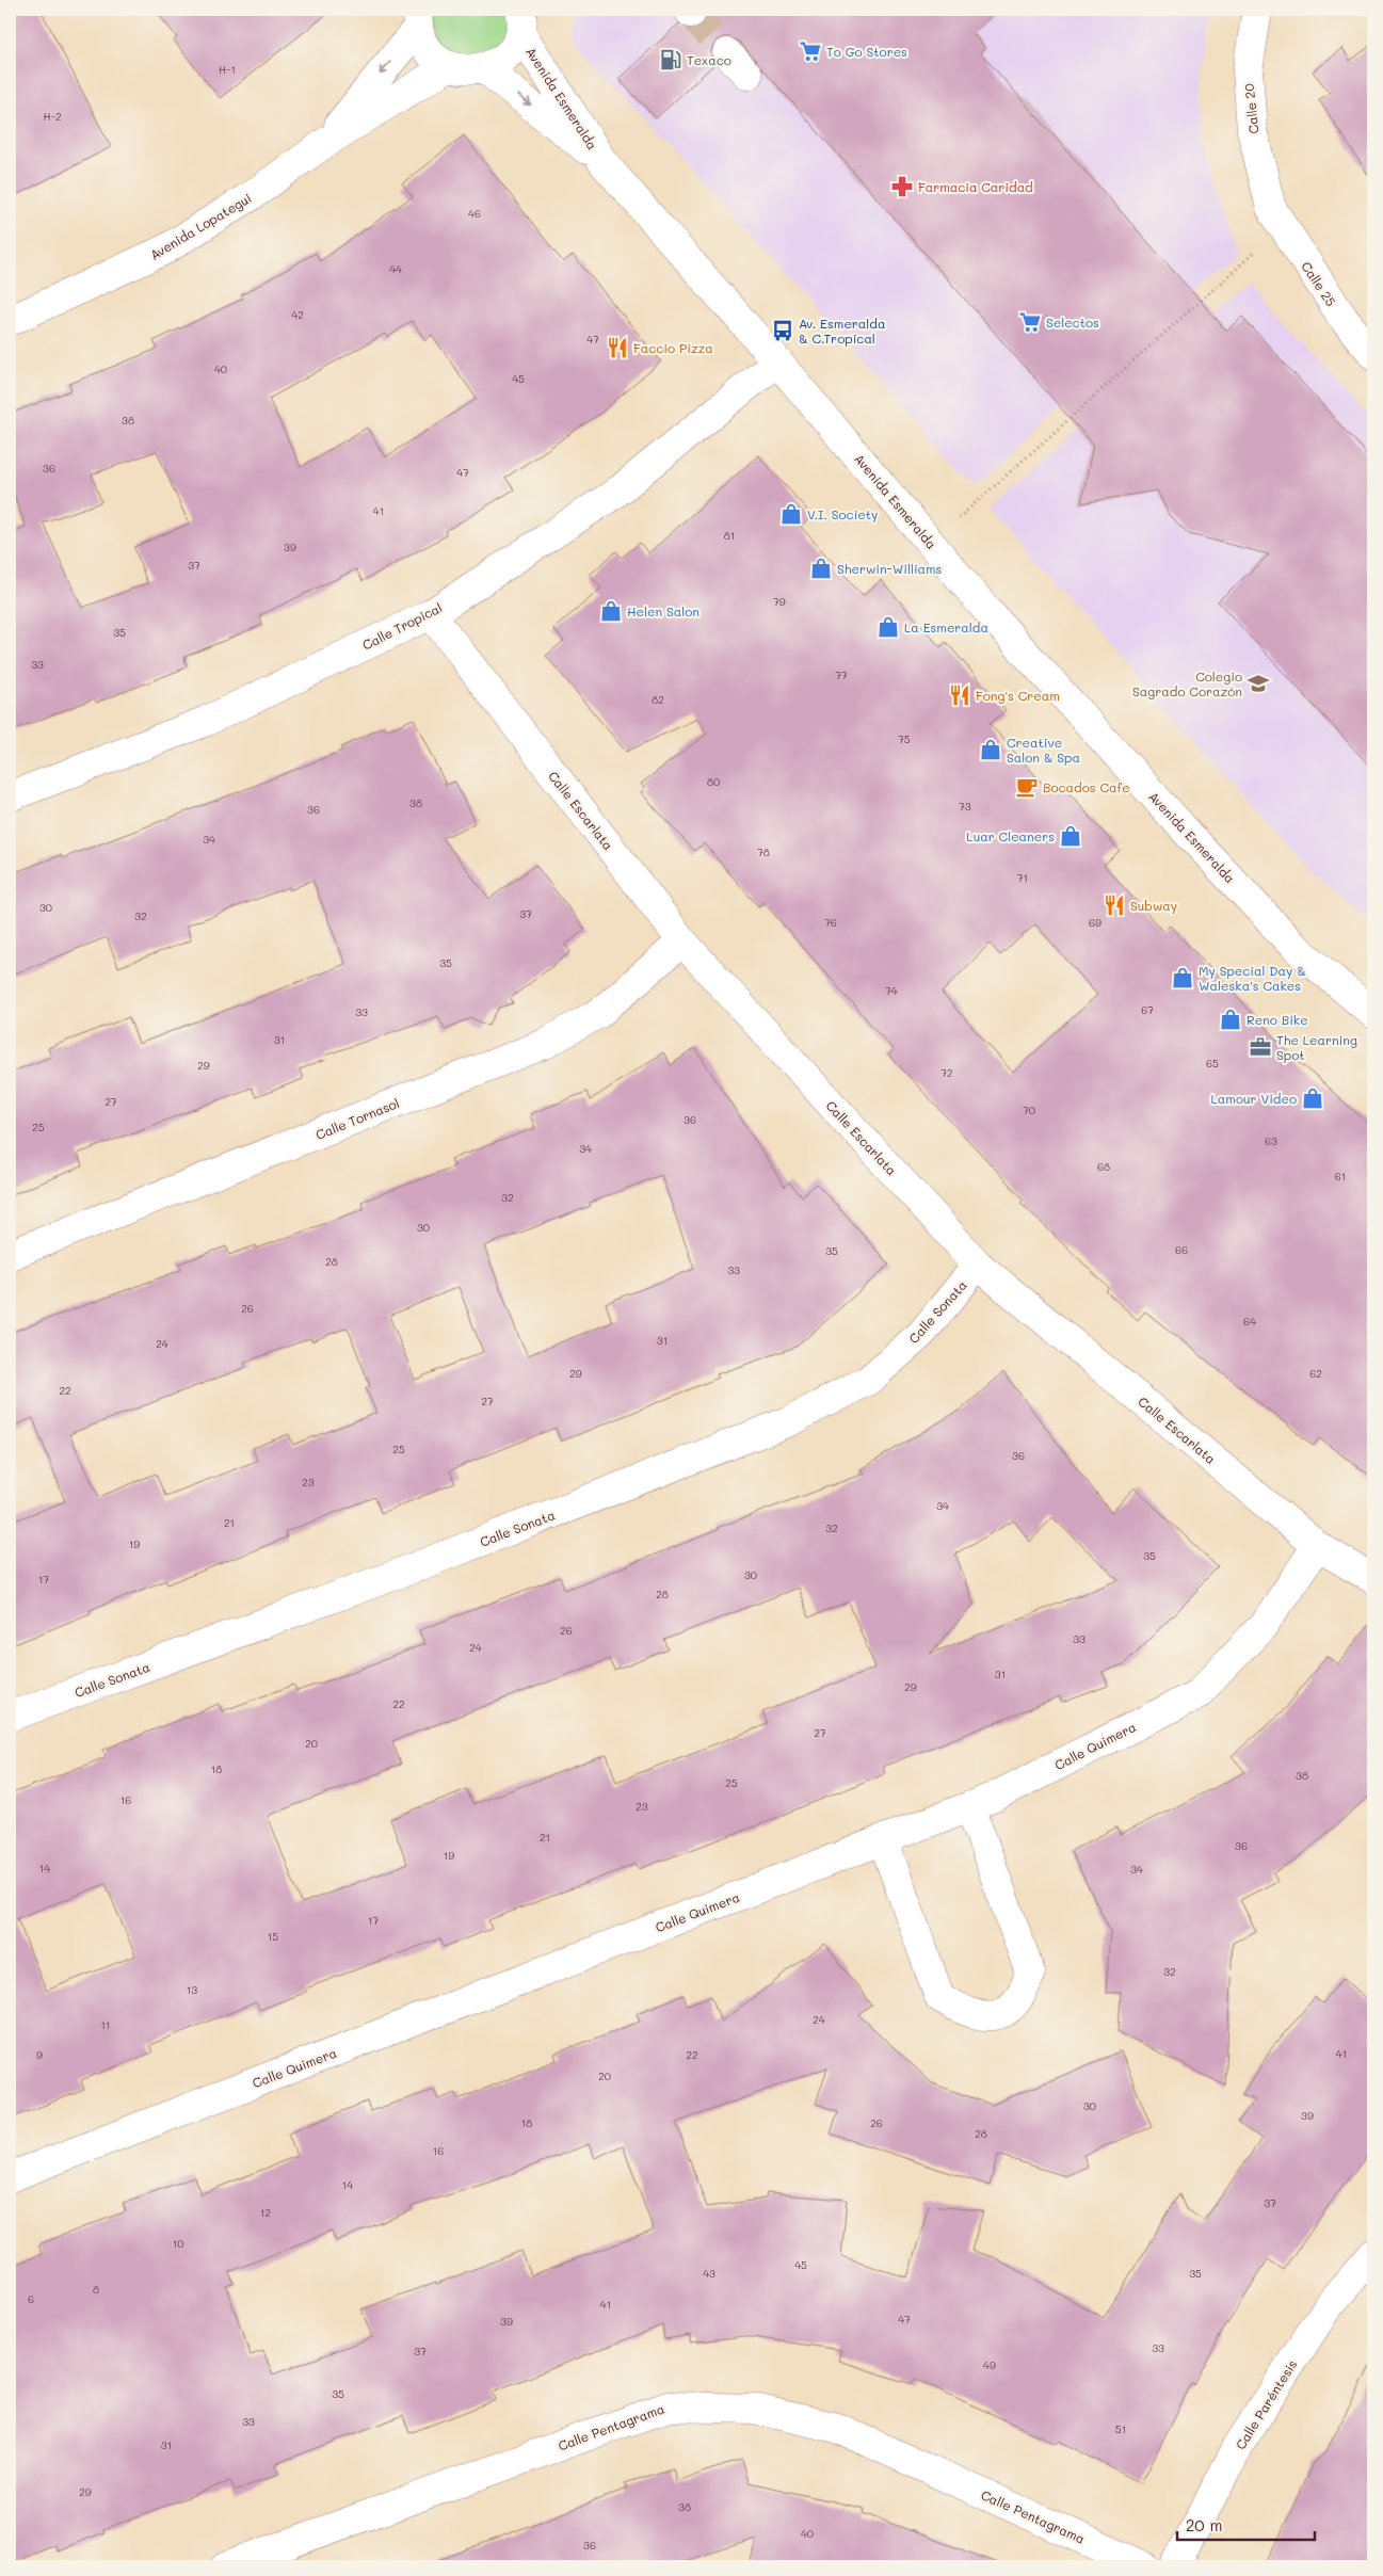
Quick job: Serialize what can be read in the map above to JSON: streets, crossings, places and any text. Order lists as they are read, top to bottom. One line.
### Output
{"streets":{"street":["Avenida Esmeralda","Calle 20","Avenida Lopategui","Calle 25","Calle Tropical","Calle Escarlata","Calle Tornasol","Calle Sonata","Calle Quimera","Calle Paréntesis","Calle Pentagrama"]},"crossings":[["Avenida Esmeralda","Calle Tropical"],["Calle 20","Calle 25"],["Calle Tropical","Calle Escarlata"],["Calle Escarlata","Calle Tornasol"],["Calle Escarlata","Calle Sonata"],["Calle Escarlata","Calle Quimera"]],"places":{"supermarket":["To Go Stores","Selectos"],"fuel station":["Texaco"],"pharmacy":["Farmacia Caridad"],"bus stop":["Av. Esmeralda & C.Tropical"],"restaurant":["Faccio Pizza","Fong's Cream","Subway"],"shop":["V.I. Society","Sherwin-Williams","Helen Salon","La Esmeralda","Creative Salon & Spa","Luar Cleaners","My Special Day & Waleska's Cakes","Reno Bike","Lamour Video"],"school or university":["Colegio Sagrado Corazón"],"cafe":["Bocados Cafe"],"office":["The Learning Spot"]},"house_numbers":["H-1","H-2","46","44","42","47","40","45","38","36","47","41","81","39","37","79","35","33","77","82","75","80","38","73","36","34","78","71","30","37","32","76","69","35","74","67","33","31","65","29","72","27","70","36","25","63","34","68","61","32","30","66","35","28","33","26","64","31","24","29","62","22","27","25","36","23","34","21","32","19","35","30","17","28","26","33","24","31","29","22","27","20","18","38","25","16","23","21","36","19","14","34","17","15","32","13","24","11","41","9","22","20","30","39","18","26","28","16","14","37","12","10","45","43","35","8","6","41","47","39","33","37","49","35","33","51","31","29","38","40","36"],"scale_bar":"20 m"}
